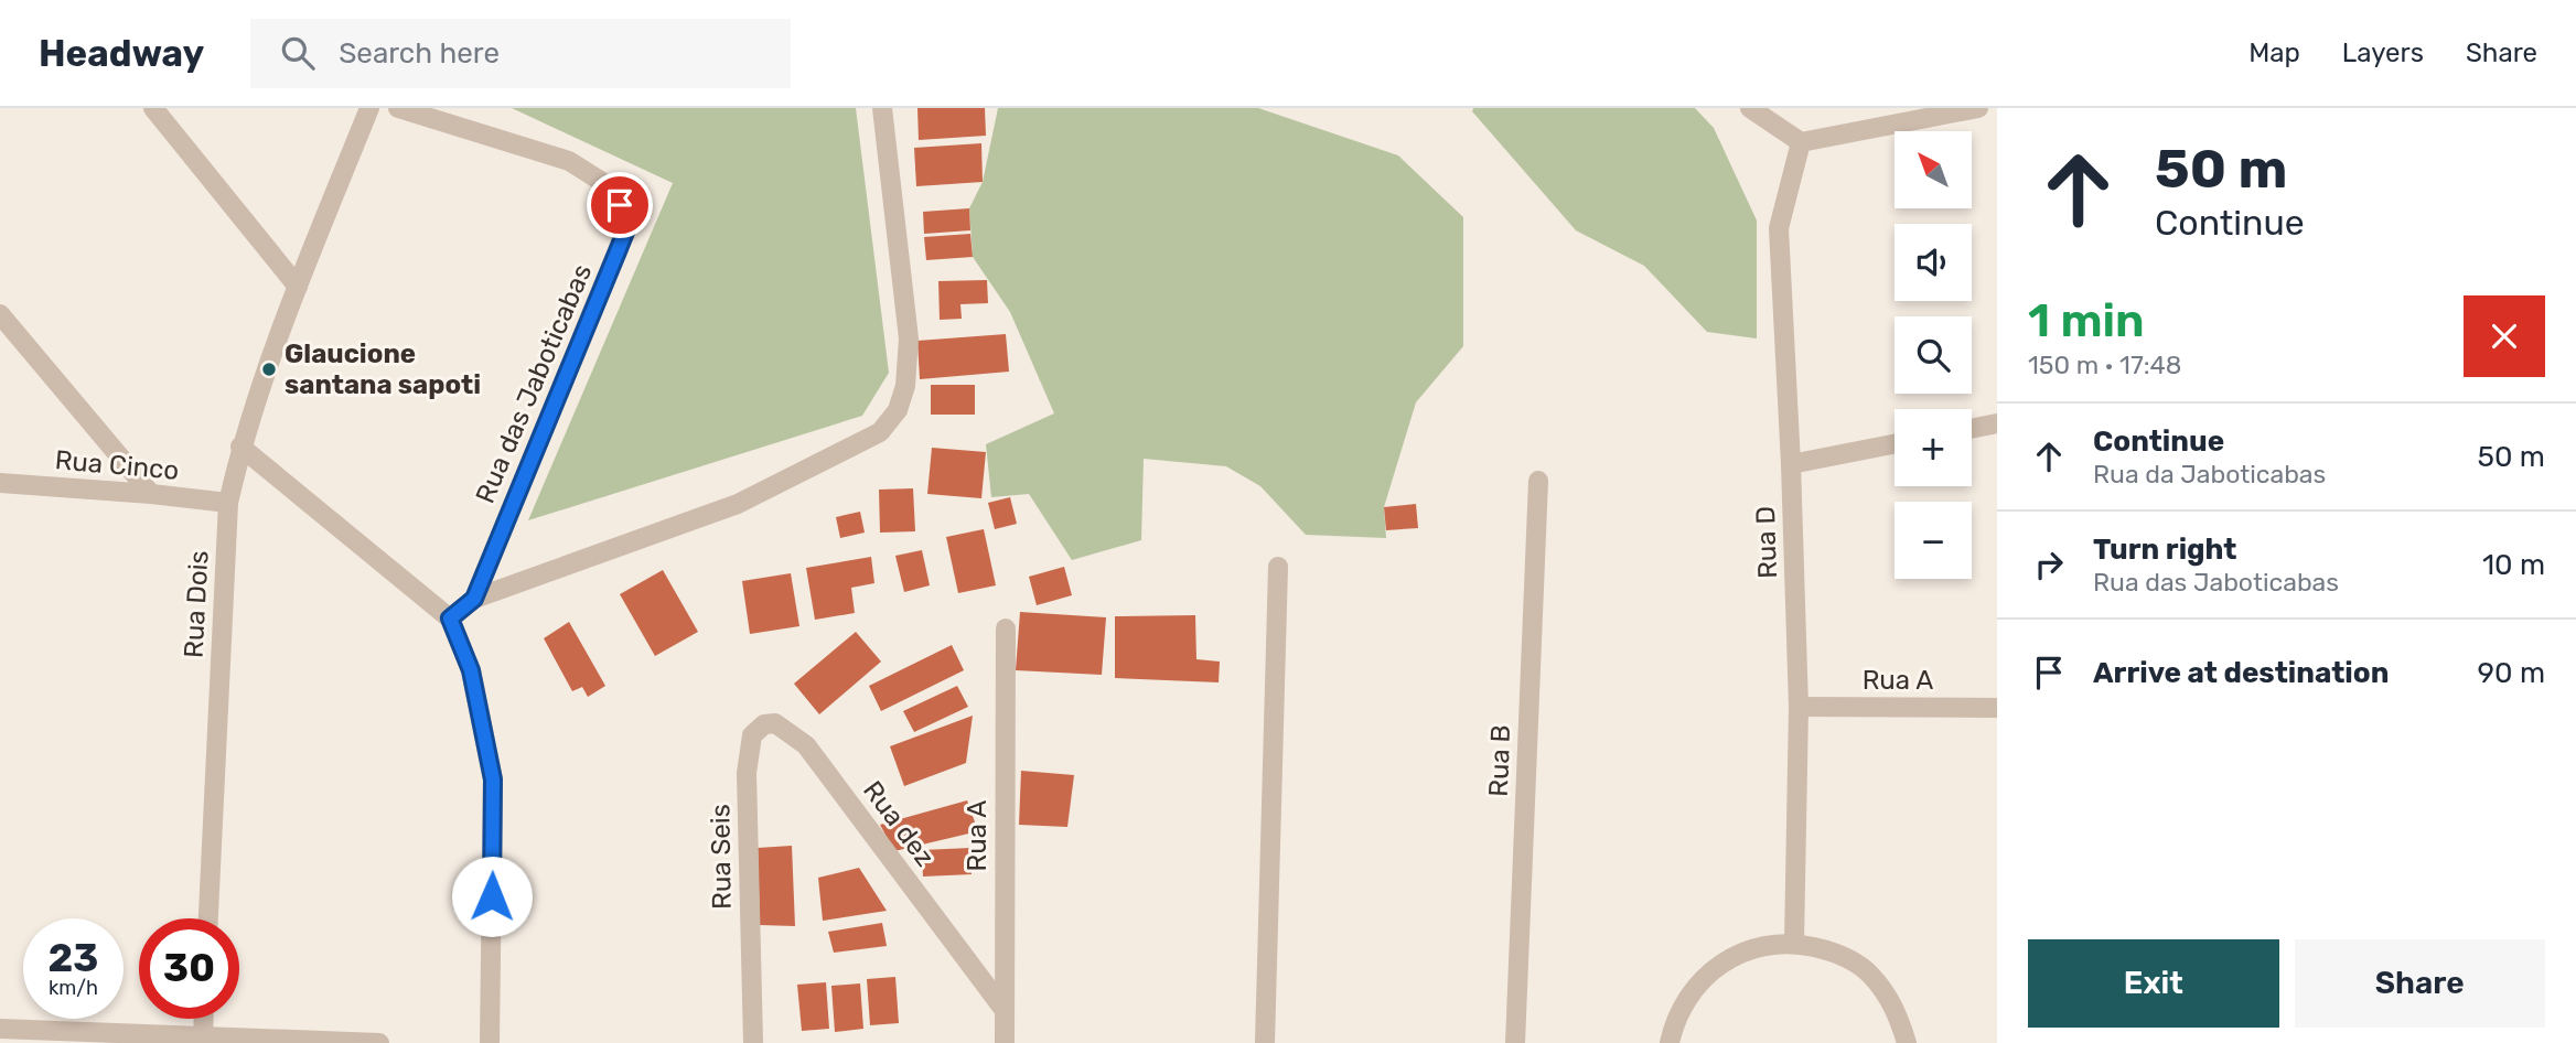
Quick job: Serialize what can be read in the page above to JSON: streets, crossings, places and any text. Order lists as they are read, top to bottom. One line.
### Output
{"streets":{"street":["Rua das Jaboticabas","Rua Cinco","Rua D","Rua Dois","Rua A","Rua B","Rua dez","Rua Seis"]},"crossings":[["Rua Cinco","Rua Dois"],["Rua D","Rua A"],["Rua A","Rua dez"],["Rua dez","Rua Seis"]],"places":["Glaucione santana sapoti"],"north":"top left","page":{"header":"Headway","search":"Search here","nav":["Map","Layers","Share"],"turn":["50 m","Continue"],"map_buttons":["+","−"],"heading":["1 min","150 m · 17:48"],"list":[{"name":"Continue","note":"Rua da Jaboticabas","value":"50 m"},{"name":"Turn right","note":"Rua das Jaboticabas","value":"10 m"},{"name":"Arrive at destination","value":"90 m"}],"speed":"23 km/h","limit":"30","buttons":["Exit","Share"]}}
